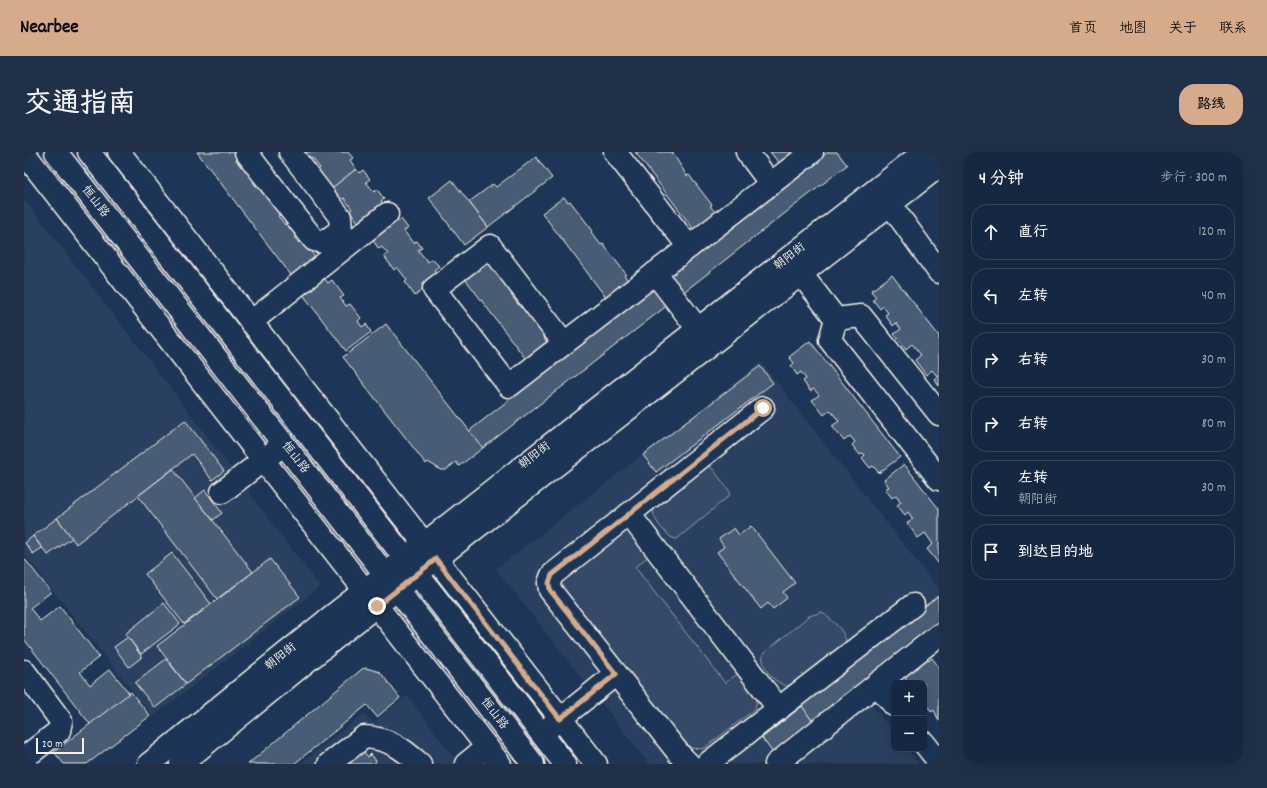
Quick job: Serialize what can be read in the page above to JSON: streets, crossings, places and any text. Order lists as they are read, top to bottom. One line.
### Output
{"streets":{"street":["恒山路","朝阳街"]},"crossings":[["恒山路","朝阳街"]],"scale_bar":"20 m","page":{"header":"Nearbee","nav":["首页","地图","关于","联系"],"title":"交通指南","buttons":"路线","heading":["4 分钟","步行 · 300 m"],"list":[["直行","120 m"],["左转","40 m"],["右转","30 m"],["右转","80 m"],["左转","朝阳街","30 m"],"到达目的地"],"map_buttons":["+","−"],"scale":"20 m"}}
